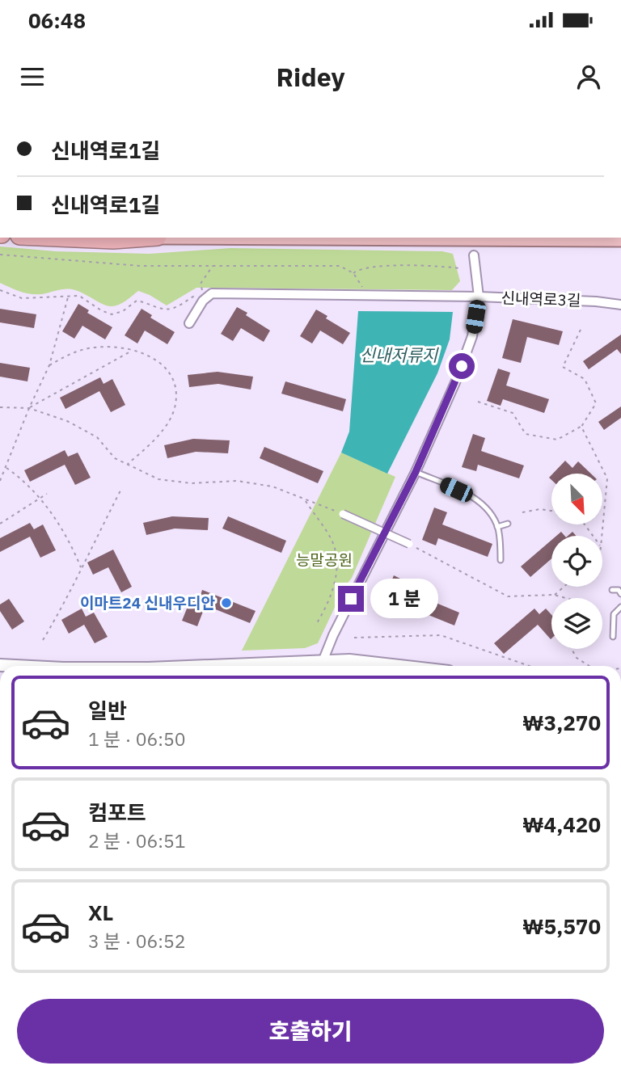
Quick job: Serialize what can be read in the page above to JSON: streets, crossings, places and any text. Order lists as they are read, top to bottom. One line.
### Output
{"streets":{"street":["신내역로3길"]},"water":["신내저류지"],"parks":["능말공원"],"places":["이마트24 신내우디안"],"north":"bottom right","page":{"status":"06:48","header":"Ridey","banner":["신내역로1길","신내역로1길"],"bubble":"1 분","list":[{"name":"일반","note":"1 분 · 06:50","value":"₩3,270"},{"name":"컴포트","note":"2 분 · 06:51","value":"₩4,420"},{"name":"XL","note":"3 분 · 06:52","value":"₩5,570"}],"buttons":"호출하기"}}
